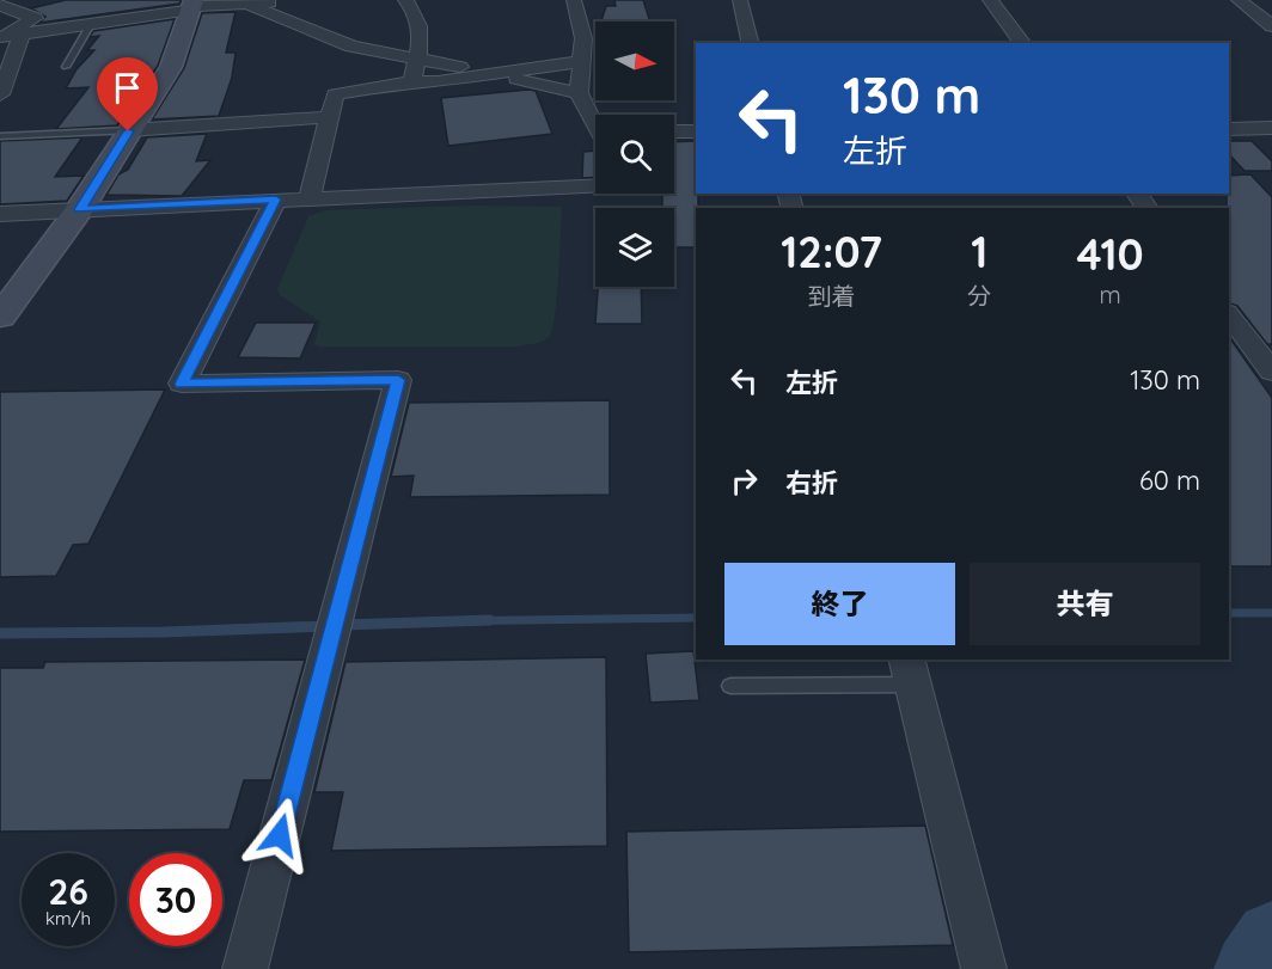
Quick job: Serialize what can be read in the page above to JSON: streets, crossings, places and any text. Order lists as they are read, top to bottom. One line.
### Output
{"north":"right","page":{"turn":["130 m","左折"],"eta":["12:07","到着","1","分","410","m"],"list":[{"name":"左折","value":"130 m"},{"name":"右折","value":"60 m"}],"buttons":["終了","共有"],"speed":"26 km/h","limit":"30"}}
